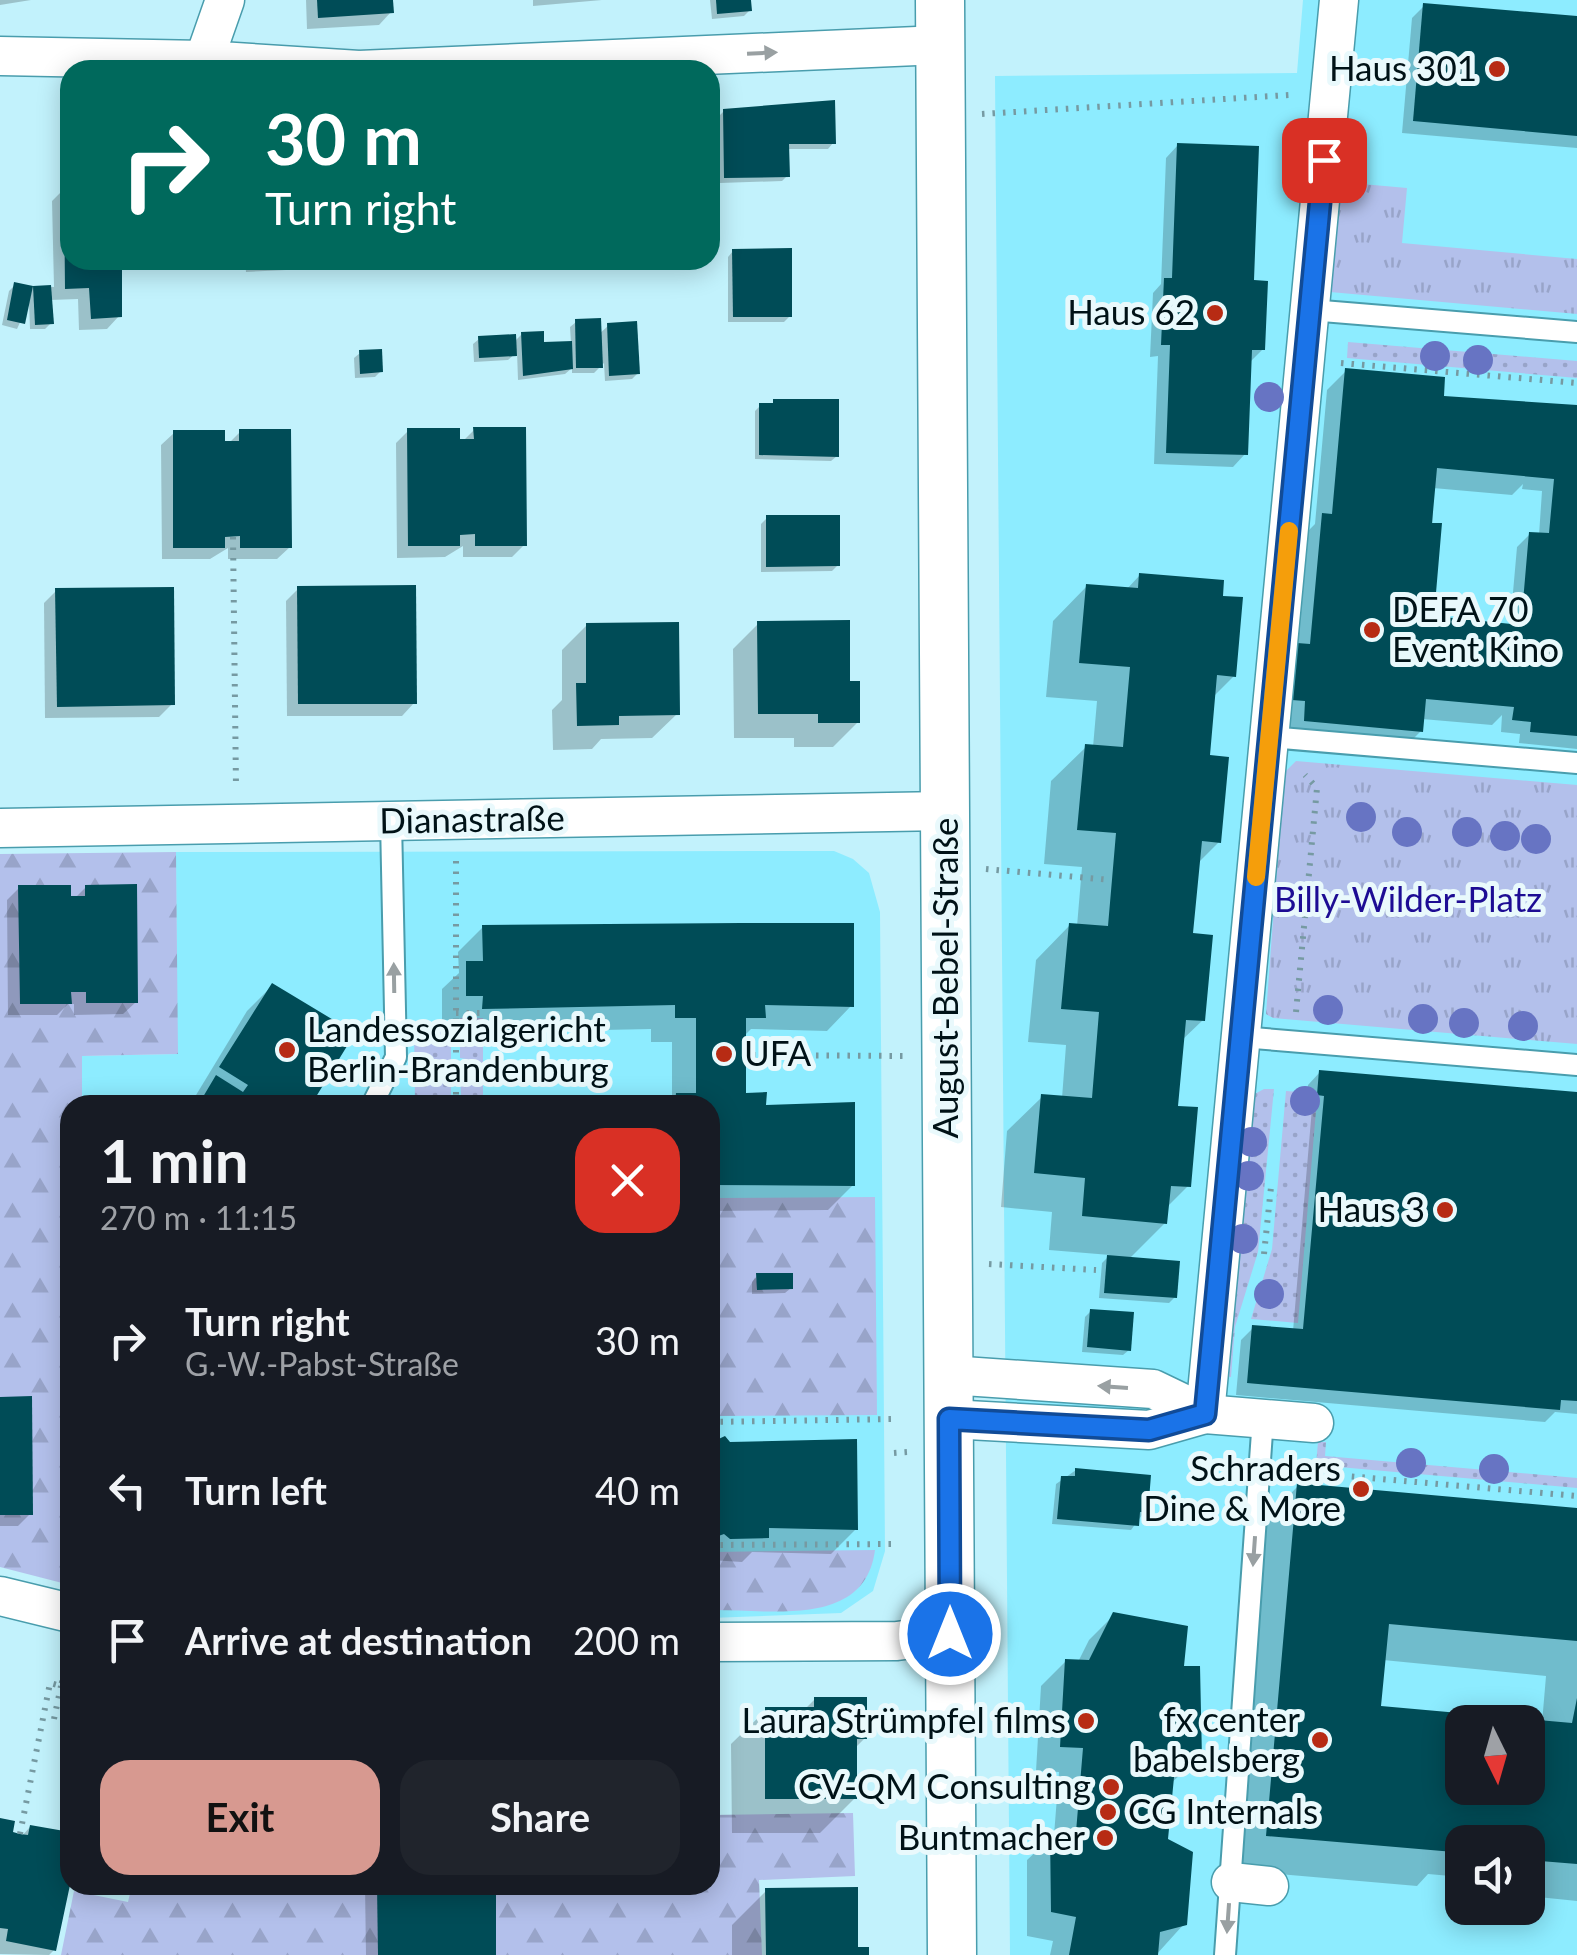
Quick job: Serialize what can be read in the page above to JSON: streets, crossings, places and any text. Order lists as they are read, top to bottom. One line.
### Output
{"streets":{"street":["Dianastraße","August-Bebel-Straße"]},"crossings":[["Dianastraße","August-Bebel-Straße"]],"parks":["Billy-Wilder-Platz"],"places":["Haus 301","Haus 62","DEFA 70 Event Kino","Landessozialgericht Berlin-Brandenburg","UFA","Haus 3","Schraders Dine & More","Laura Strümpfel films","fx center babelsberg","CV-QM Consulting","CG Internals","Buntmacher"],"north":"bottom","page":{"turn":["30 m","Turn right"],"heading":["1 min","270 m · 11:15"],"list":[{"name":"Turn right","note":"G.-W.-Pabst-Straße","value":"30 m"},{"name":"Turn left","value":"40 m"},{"name":"Arrive at destination","value":"200 m"}],"buttons":["Exit","Share"]}}
